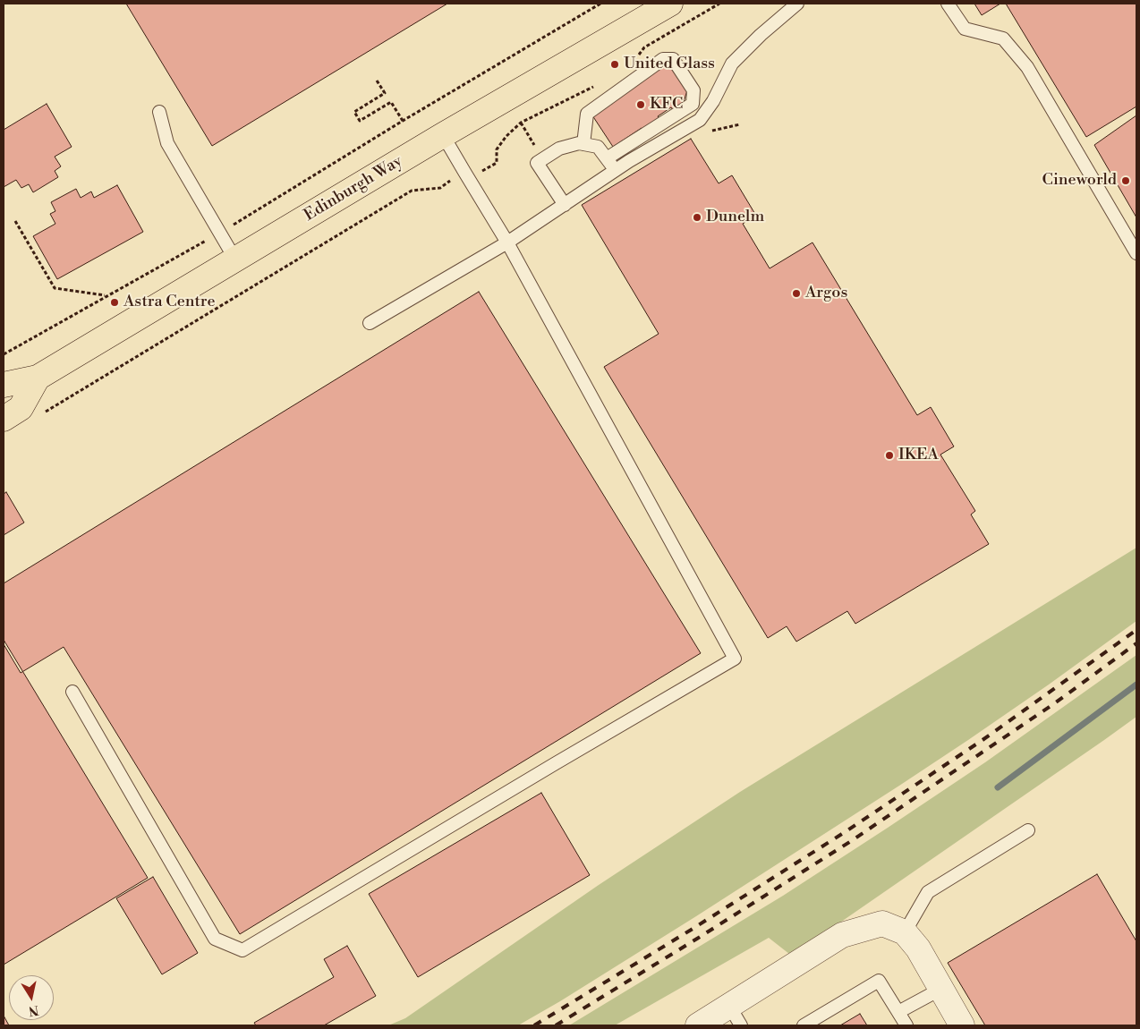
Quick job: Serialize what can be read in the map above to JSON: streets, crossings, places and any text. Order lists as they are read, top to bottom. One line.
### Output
{"streets":{"highway":["Edinburgh Way"]},"places":["United Glass","KFC","Cineworld","Dunelm","Argos","Astra Centre","IKEA"],"north":"bottom"}
